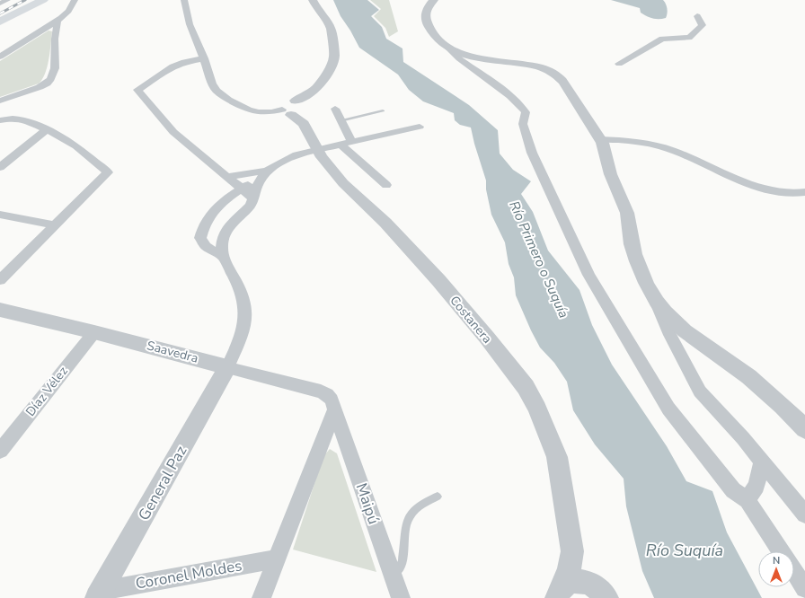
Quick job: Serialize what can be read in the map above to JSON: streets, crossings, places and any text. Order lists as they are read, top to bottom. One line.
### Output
{"streets":{"street":["Costanera","Saavedra","Díaz Vélez","General Paz","Maipú","Coronel Moldes"]},"crossings":[["Saavedra","Díaz Vélez"],["Saavedra","General Paz"],["Saavedra","Maipú"],["General Paz","Coronel Moldes"]],"water":["Río Primero o Suquía","Río Suquía"],"north":"top"}
